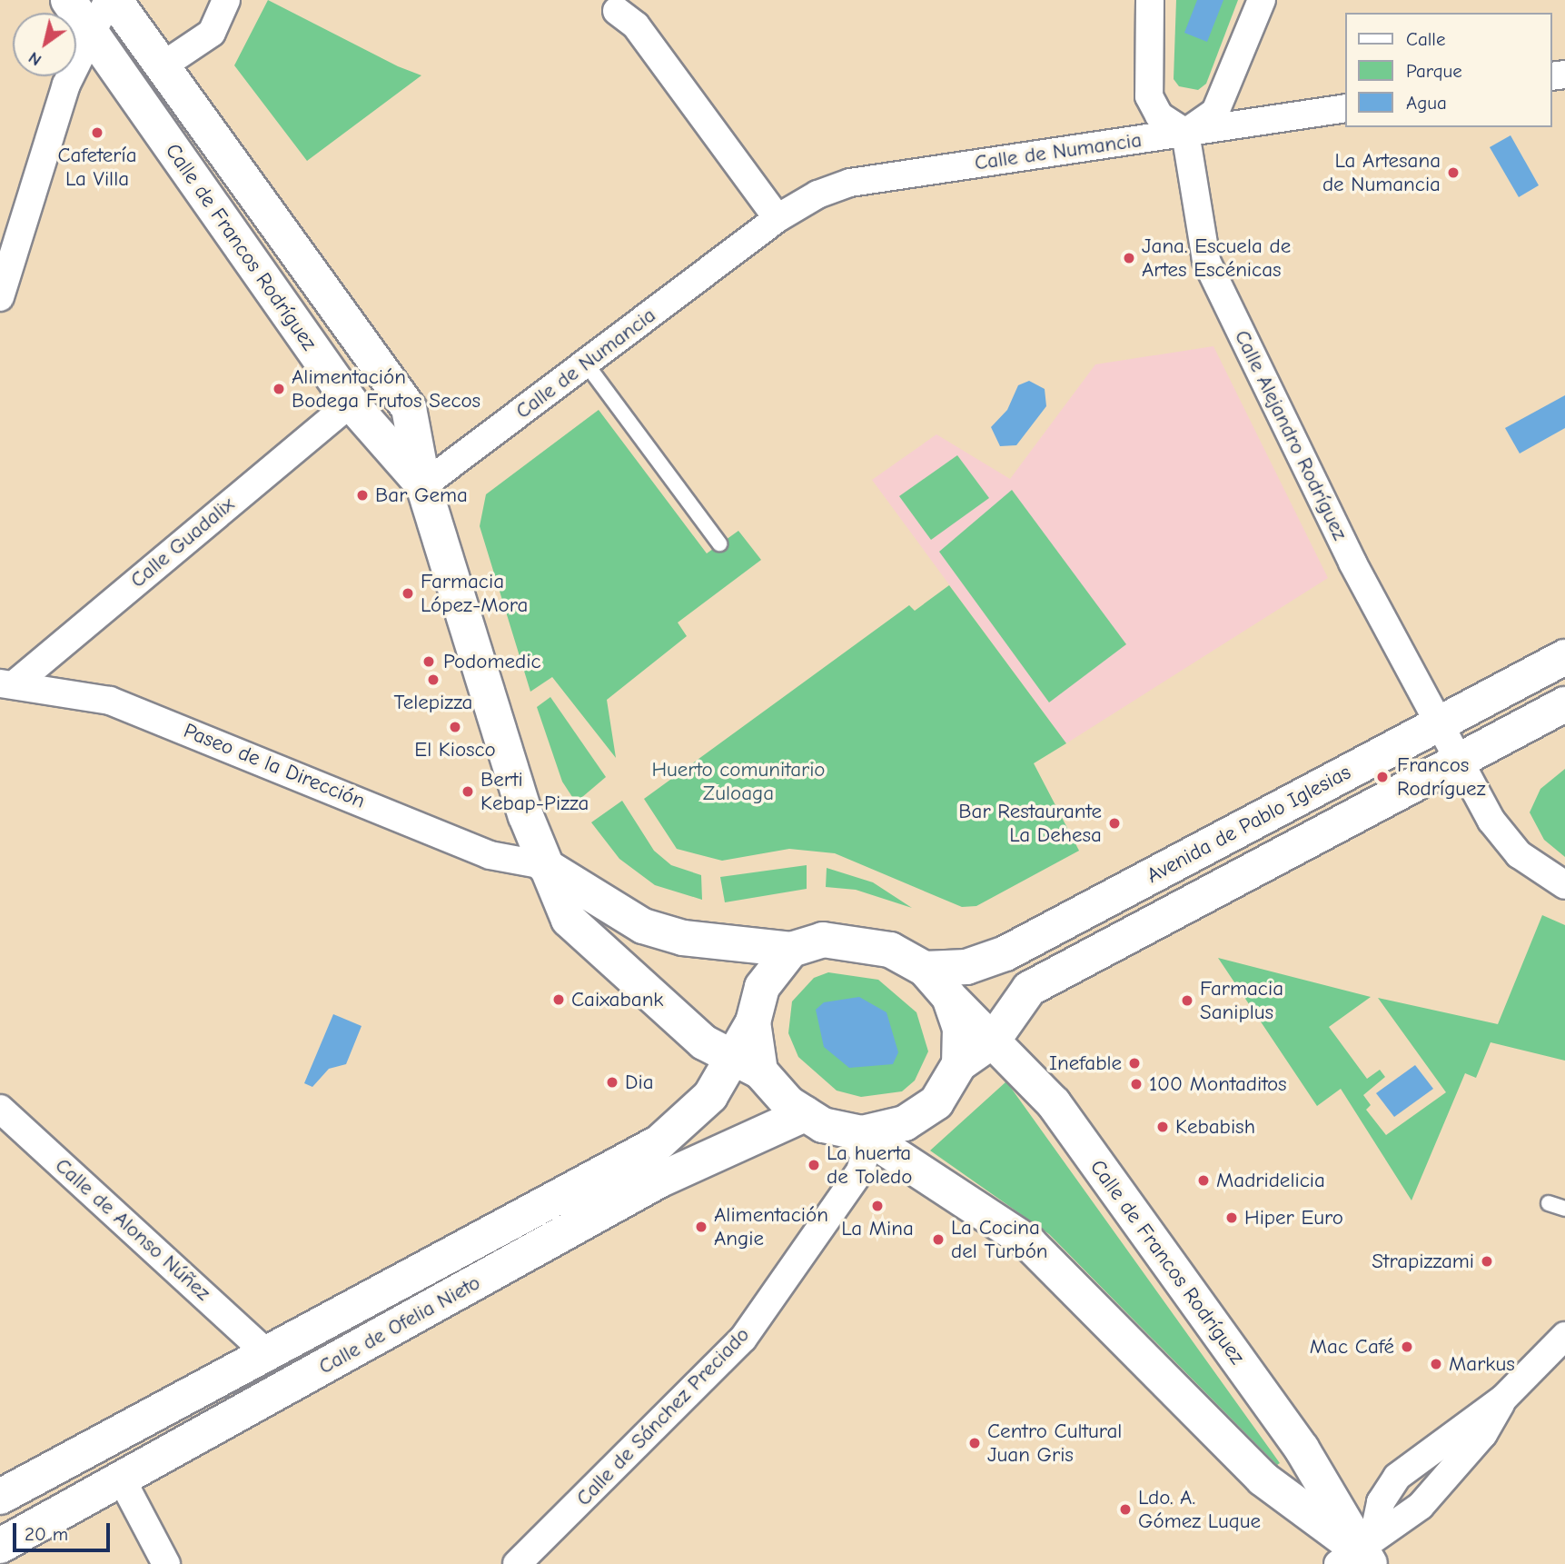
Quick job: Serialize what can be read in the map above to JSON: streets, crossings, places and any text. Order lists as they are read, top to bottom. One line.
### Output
{"streets":{"street":["Calle de Numancia","Calle de Francos Rodríguez","Calle Alejandro Rodríguez","Calle Guadalix","Paseo de la Dirección","Avenida de Pablo Iglesias","Calle de Alonso Núñez","Calle de Ofelia Nieto","Calle de Sánchez Preciado"]},"crossings":[["Calle de Numancia","Calle de Francos Rodríguez"],["Calle de Numancia","Calle Alejandro Rodríguez"],["Calle de Francos Rodríguez","Calle Guadalix"],["Calle de Francos Rodríguez","Paseo de la Dirección"],["Calle de Francos Rodríguez","Avenida de Pablo Iglesias"],["Calle de Francos Rodríguez","Calle de Ofelia Nieto"],["Calle de Francos Rodríguez","Calle de Sánchez Preciado"],["Calle Alejandro Rodríguez","Avenida de Pablo Iglesias"],["Calle Guadalix","Paseo de la Dirección"],["Avenida de Pablo Iglesias","Calle de Ofelia Nieto"],["Avenida de Pablo Iglesias","Calle de Sánchez Preciado"],["Calle de Alonso Núñez","Calle de Ofelia Nieto"],["Calle de Ofelia Nieto","Calle de Sánchez Preciado"]],"parks":["Huerto comunitario Zuloaga"],"places":["Cafetería La Villa","La Artesana de Numancia","Jana. Escuela de Artes Escénicas","Alimentación Bodega Frutos Secos","Bar Gema","Farmacia López-Mora","Podomedic","Telepizza","El Kiosco","Francos Rodríguez","Berti Kebap-Pizza","Bar Restaurante La Dehesa","Caixabank","Farmacia Saniplus","Inefable","Dia","100 Montaditos","Kebabish","La huerta de Toledo","Madridelicia","La Mina","Hiper Euro","Alimentación Angie","La Cocina del Turbón","Strapizzami","Mac Café","Markus","Centro Cultural Juan Gris","Ldo. A. Gómez Luque"],"legend":["Calle","Parque","Agua"],"scale_bar":"20 m","north":"bottom left"}
